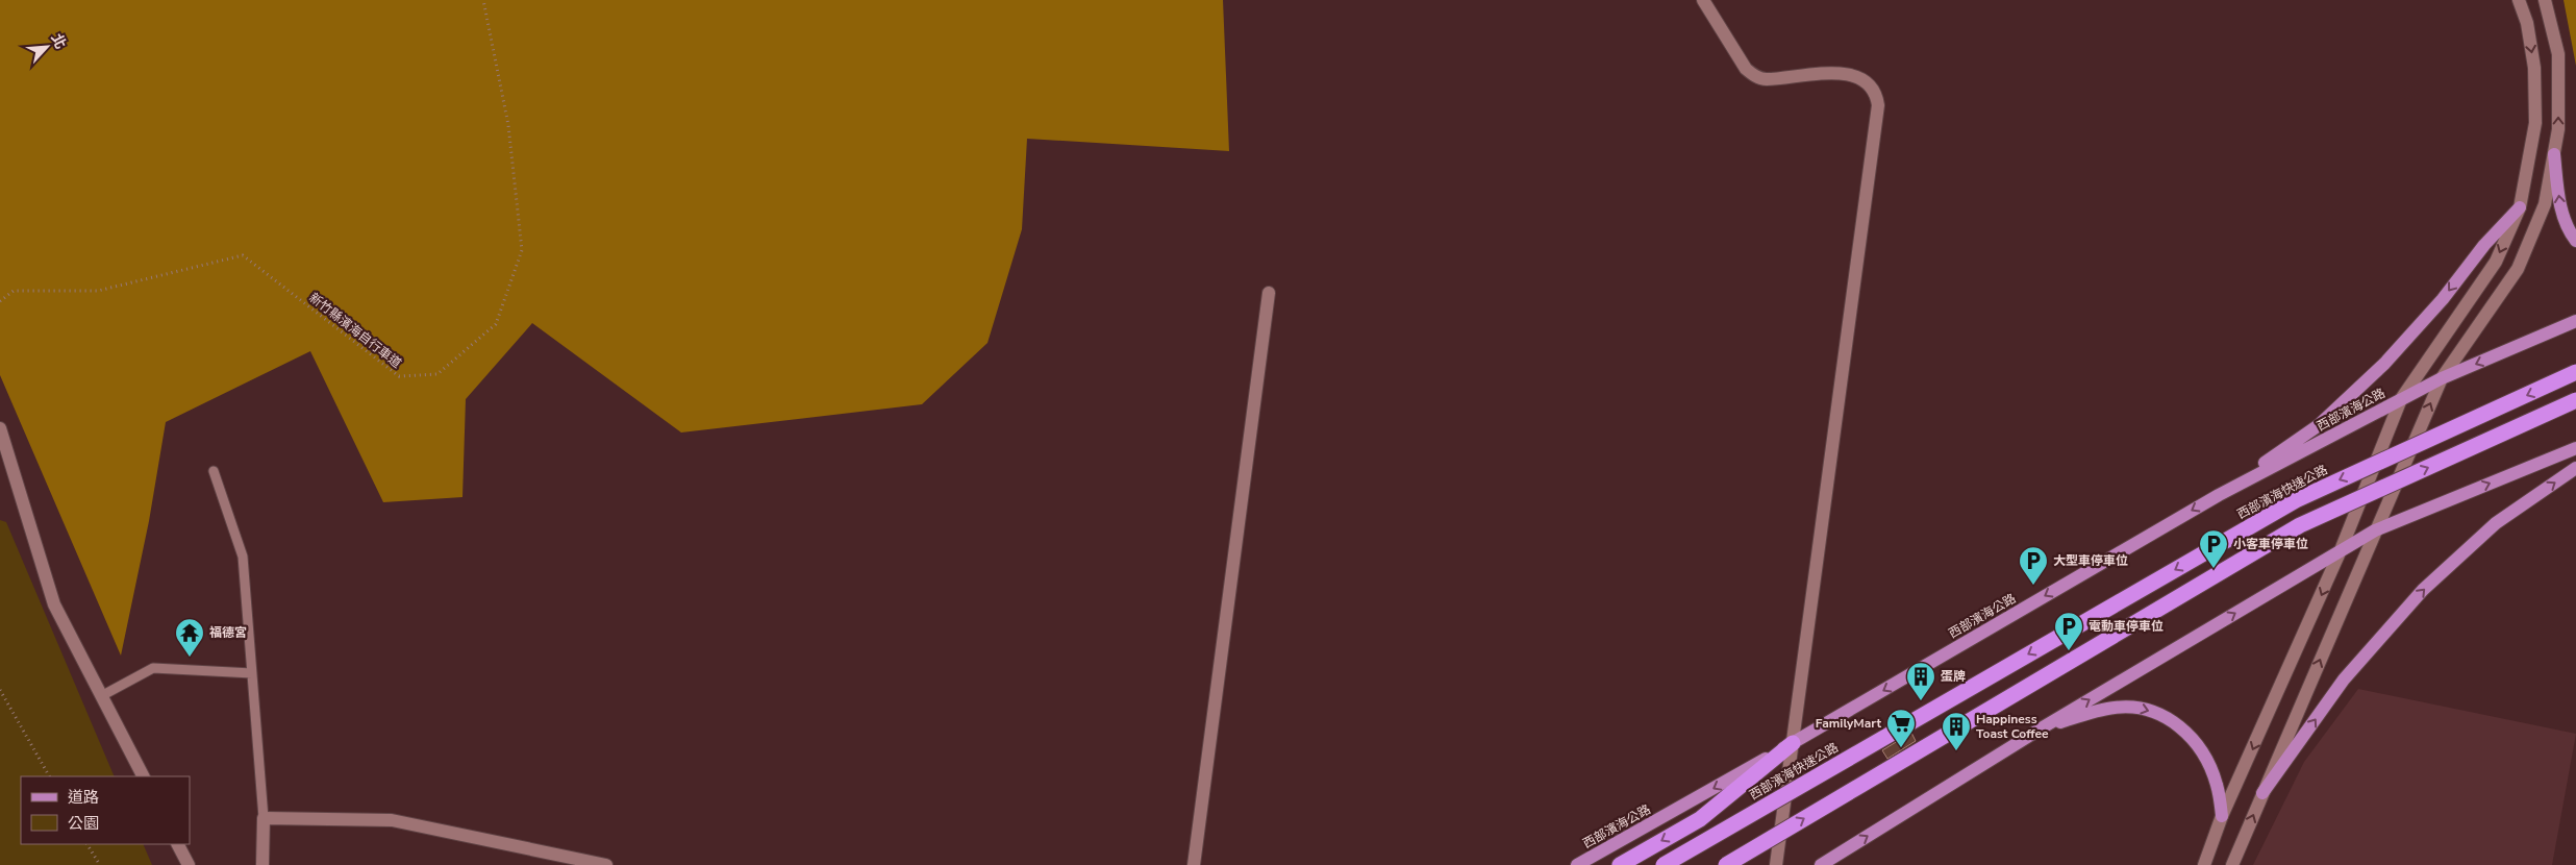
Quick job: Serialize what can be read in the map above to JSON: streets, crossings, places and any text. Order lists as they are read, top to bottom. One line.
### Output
{"streets":{"highway":["西部濱海快速公路"],"main road":["西部濱海公路"],"path":["新竹縣濱海自行車道"]},"places":{"parking":["小客車停車位","大型車停車位","電動車停車位"],"temple":["福德宮"],"building":["蛋牌","Happiness Toast Coffee"],"supermarket":["FamilyMart"]},"legend":["道路","公園"],"north":"top right"}
